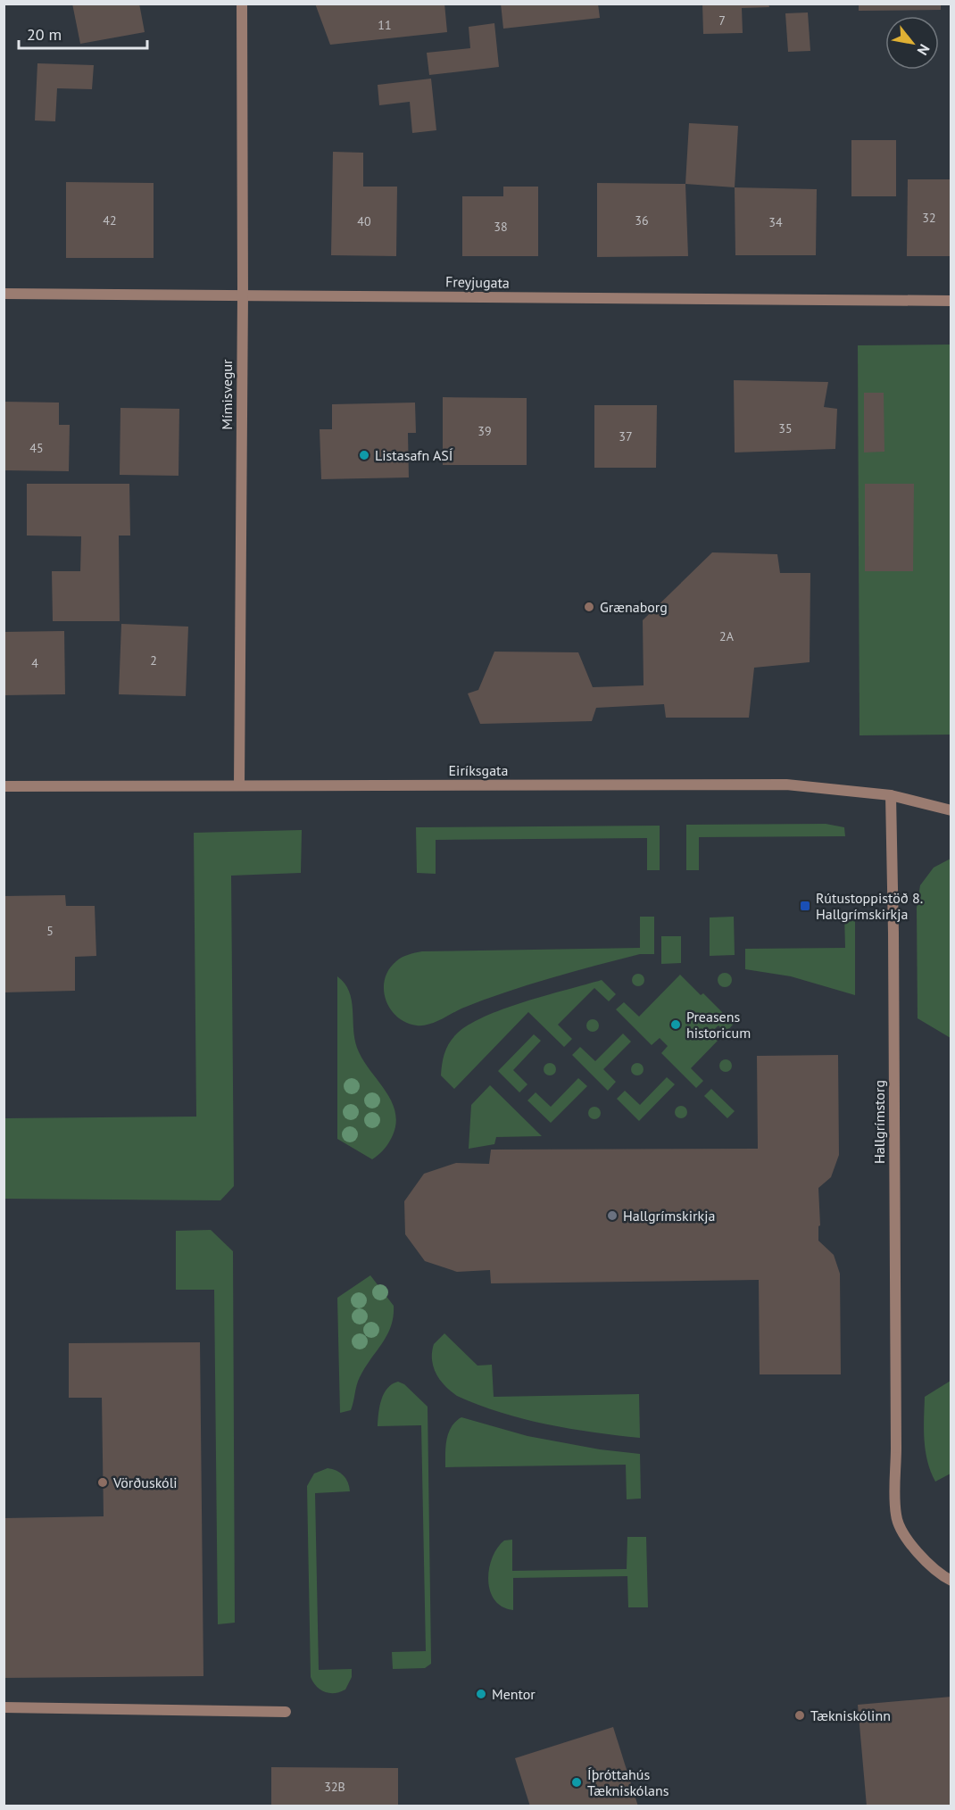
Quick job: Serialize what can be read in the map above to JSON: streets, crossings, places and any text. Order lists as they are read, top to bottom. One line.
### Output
{"streets":{"street":["Freyjugata","Mímisvegur","Eiríksgata","Hallgrímstorg"]},"crossings":[["Freyjugata","Mímisvegur"],["Mímisvegur","Eiríksgata"],["Eiríksgata","Hallgrímstorg"]],"places":{"other":["Listasafn ASÍ","Grænaborg","Preasens historicum","Hallgrímskirkja","Vörðuskóli","Mentor","Tækniskólinn","Íþróttahús Tækniskólans"],"transit":["Rútustoppistöð 8. Hallgrímskirkja"]},"house_numbers":["7","11","32","42","36","40","34","38","35","39","37","45","2A","2","4","5","32B"],"scale_bar":"20 m","north":"bottom right"}
